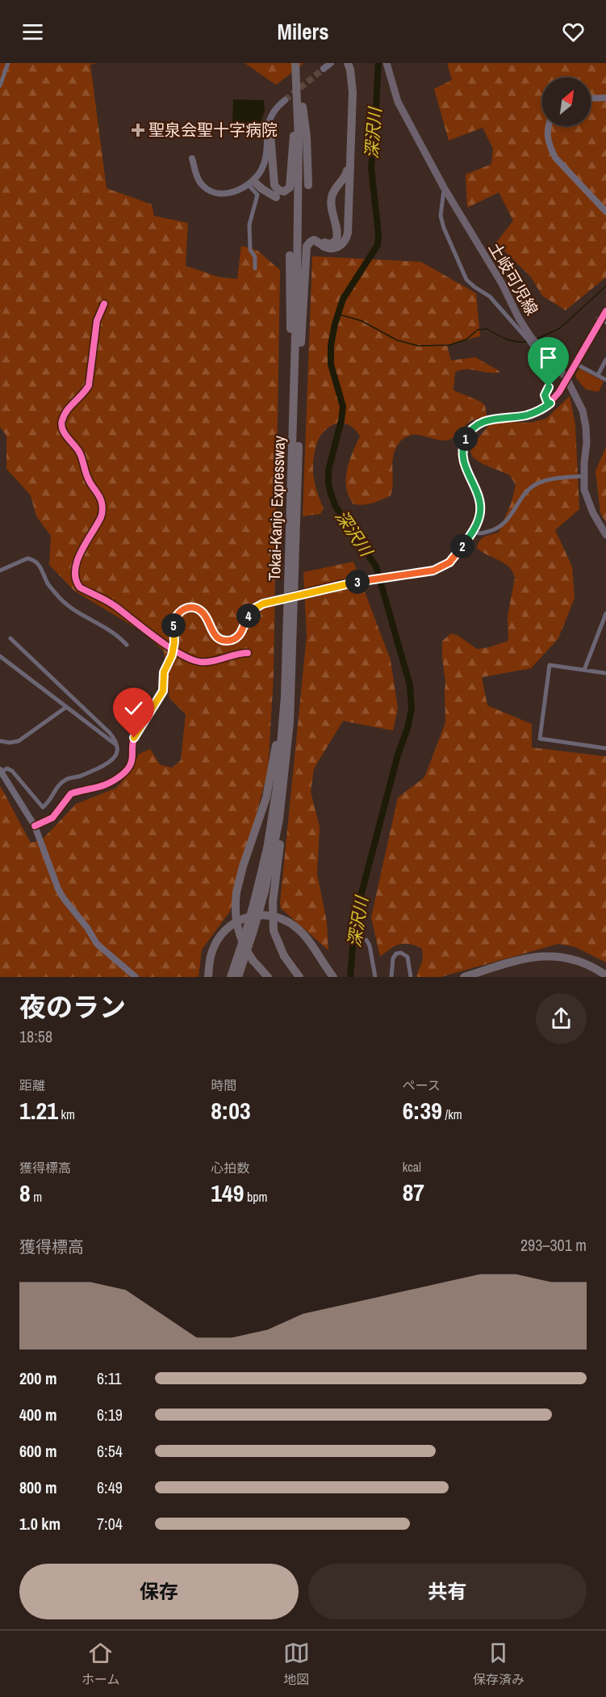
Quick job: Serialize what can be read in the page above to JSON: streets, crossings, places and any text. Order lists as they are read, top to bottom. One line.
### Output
{"streets":{"highway":["Tokai-Kanjo Expressway"],"main road":["土岐可児線"]},"water":["深沢川"],"places":{"health":["聖泉会聖十字病院"]},"north":"top right","page":{"header":"Milers","pins":["1","2","3","4","5"],"heading":["夜のラン","18:58"],"stats":[["距離","1.21 km"],["時間","8:03"],["ペース","6:39 /km"],["獲得標高","8 m"],["心拍数","149 bpm"],["kcal","87"]],"chart":["獲得標高","293–301 m"],"list":[{"name":"200 m","note":"6:11"},{"name":"400 m","note":"6:19"},{"name":"600 m","note":"6:54"},{"name":"800 m","note":"6:49"},{"name":"1.0 km","note":"7:04"}],"buttons":["保存","共有"],"tabs":["ホーム","地図","保存済み"]}}
